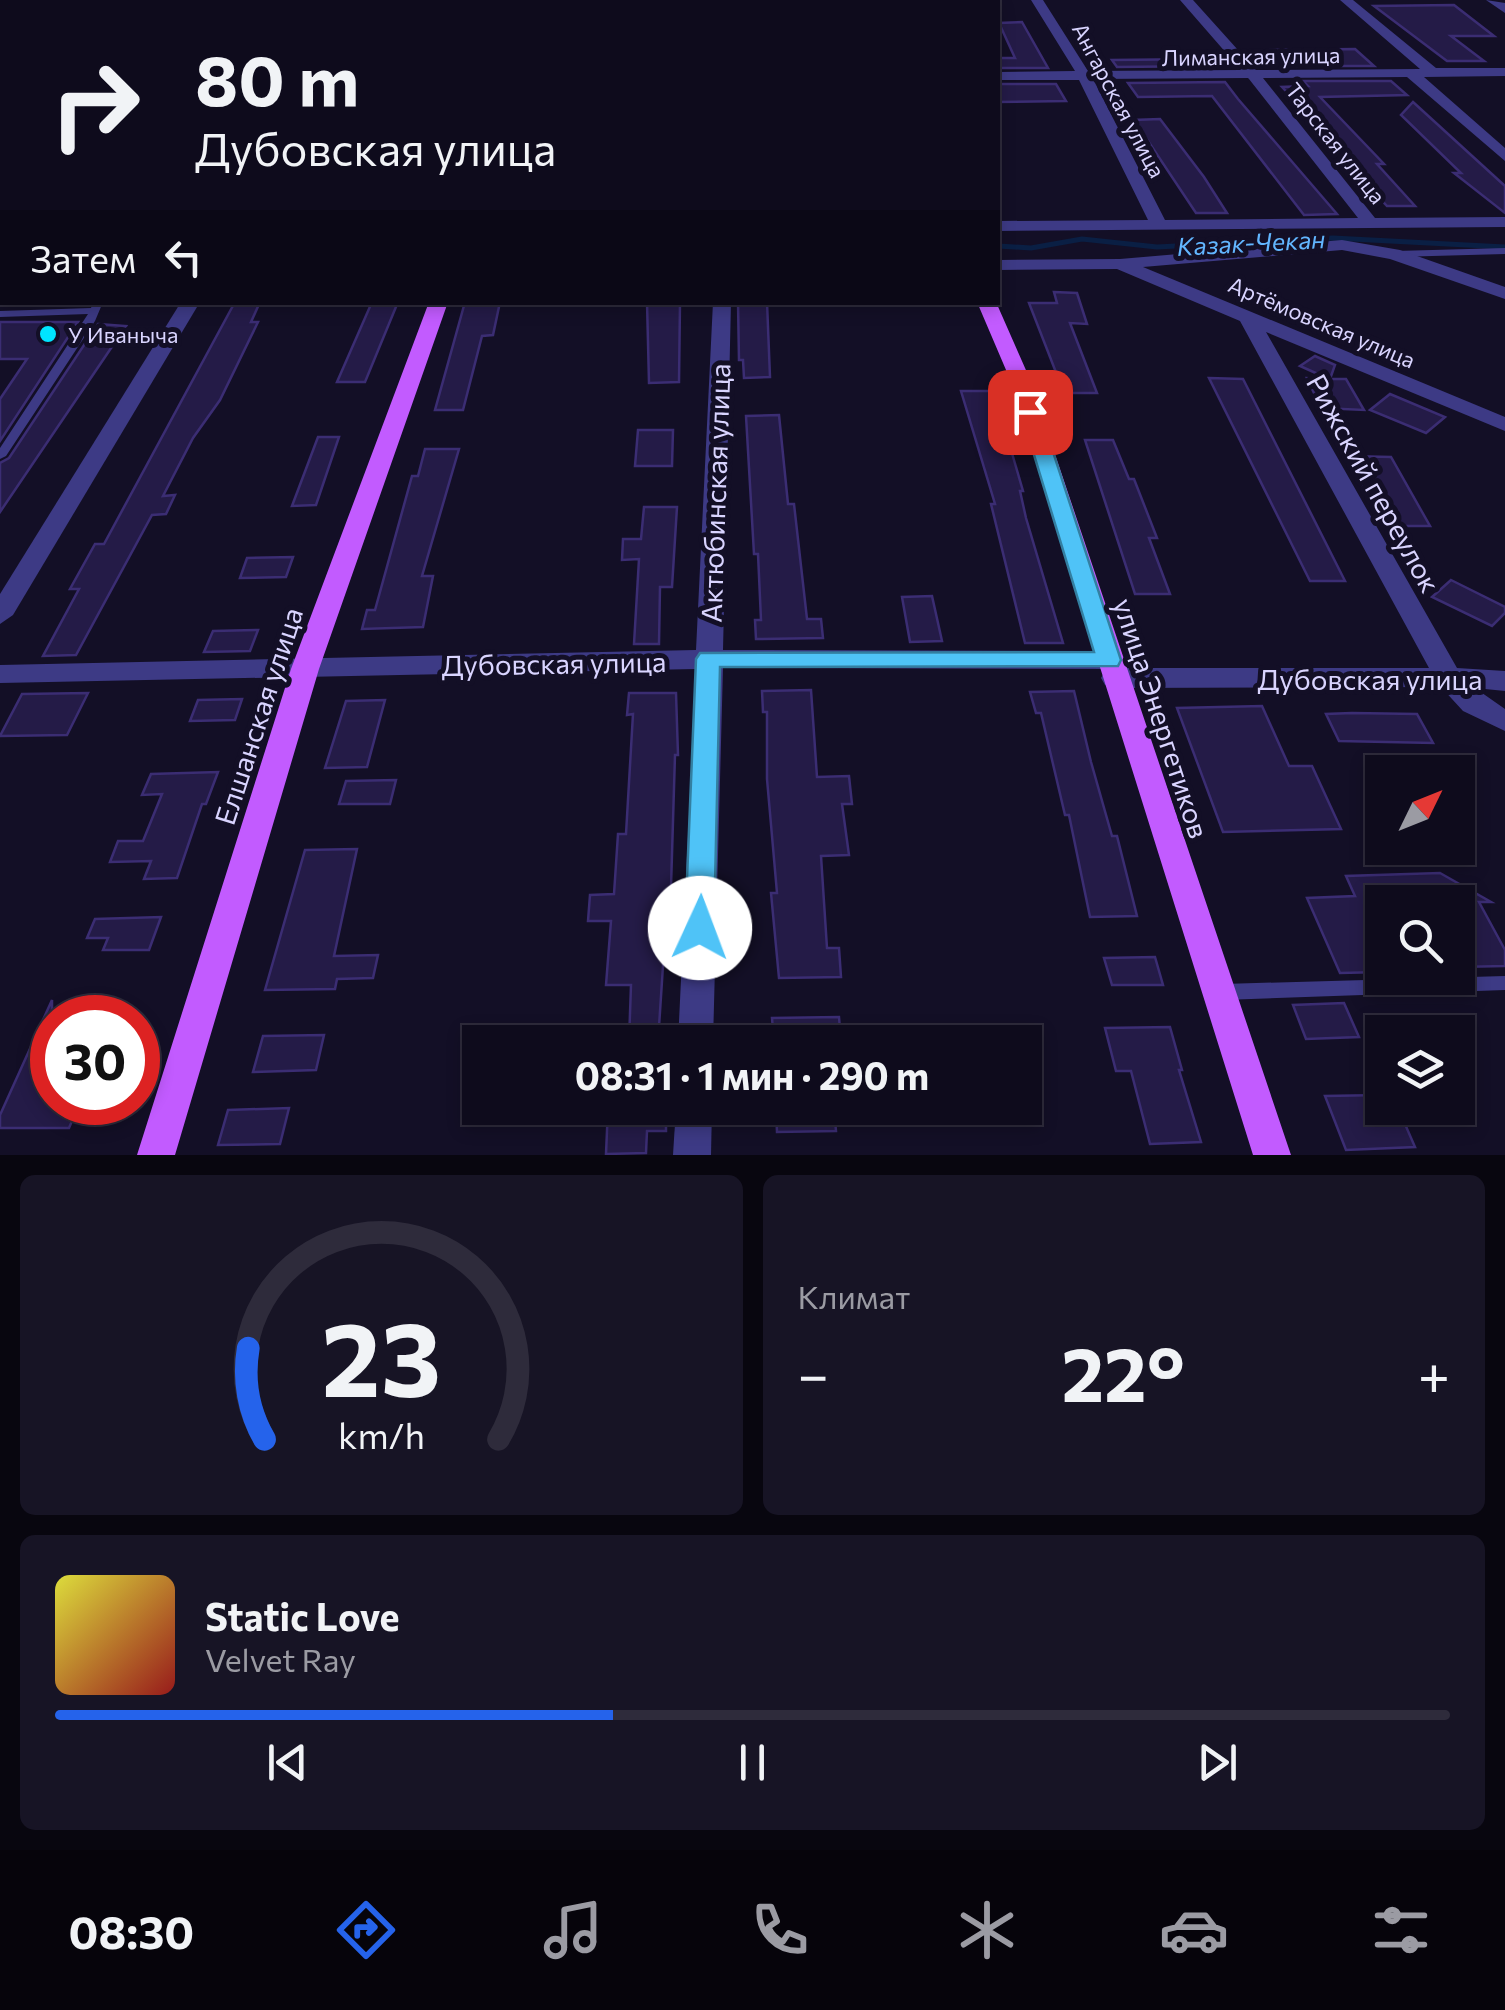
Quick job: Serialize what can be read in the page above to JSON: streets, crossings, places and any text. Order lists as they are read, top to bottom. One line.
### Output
{"streets":{"main road":["Елшанская улица","улица Энергетиков"],"street":["Лиманская улица","Ангарская улица","Тарская улица","Артёмовская улица","Рижский переулок","Актюбинская улица","Дубовская улица"]},"crossings":[["Лиманская улица","Ангарская улица"],["Лиманская улица","Тарская улица"],["Артёмовская улица","Рижский переулок"],["Рижский переулок","Дубовская улица"],["Актюбинская улица","Дубовская улица"],["Дубовская улица","Елшанская улица"],["Дубовская улица","улица Энергетиков"]],"water":["Казак-Чекан"],"places":["У Иваныча"],"north":"top right","page":{"turn":["80 m","Дубовская улица"],"then":"Затем","limit":"30","trip":"08:31 · 1 мин · 290 m","tile":"Климат","heat":["−","22°","+"],"song":["Static Love","Velvet Ray"],"tabs":"08:30","gauge":["23","km/h"]}}
